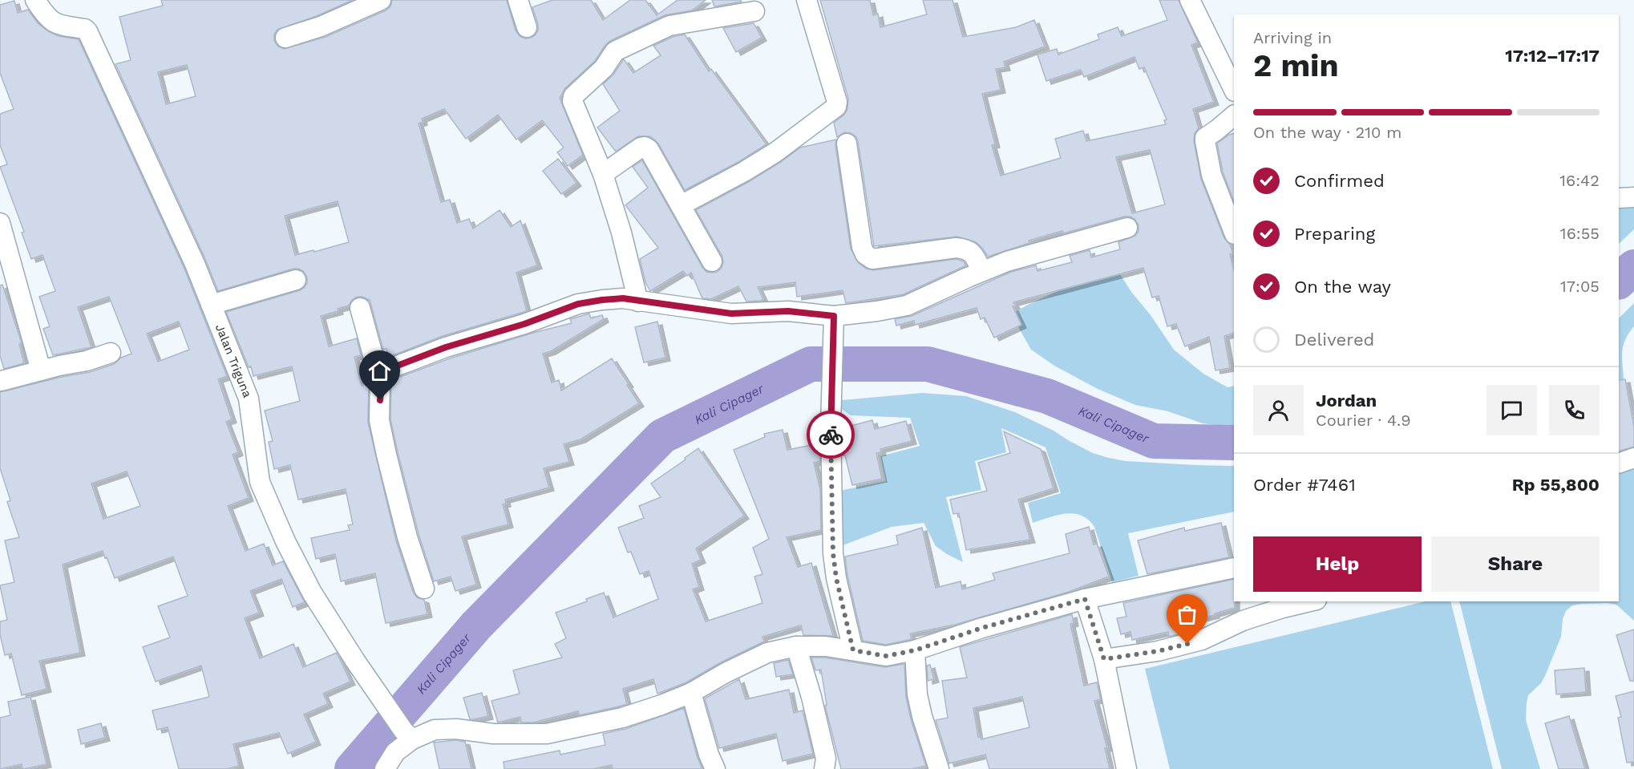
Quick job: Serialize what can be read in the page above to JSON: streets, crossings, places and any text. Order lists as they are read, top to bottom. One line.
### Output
{"streets":{"street":["Jalan Triguna"]},"water":["Kali Cipager"],"page":{"heading":["2 min","Arriving in","17:12–17:17"],"panel":["Jordan","Courier · 4.9","Order #7461","Rp 55,800"],"bar":"On the way · 210 m","list":[["Confirmed","16:42"],["Preparing","16:55"],["On the way","17:05"],"Delivered"],"buttons":["Help","Share"]}}
